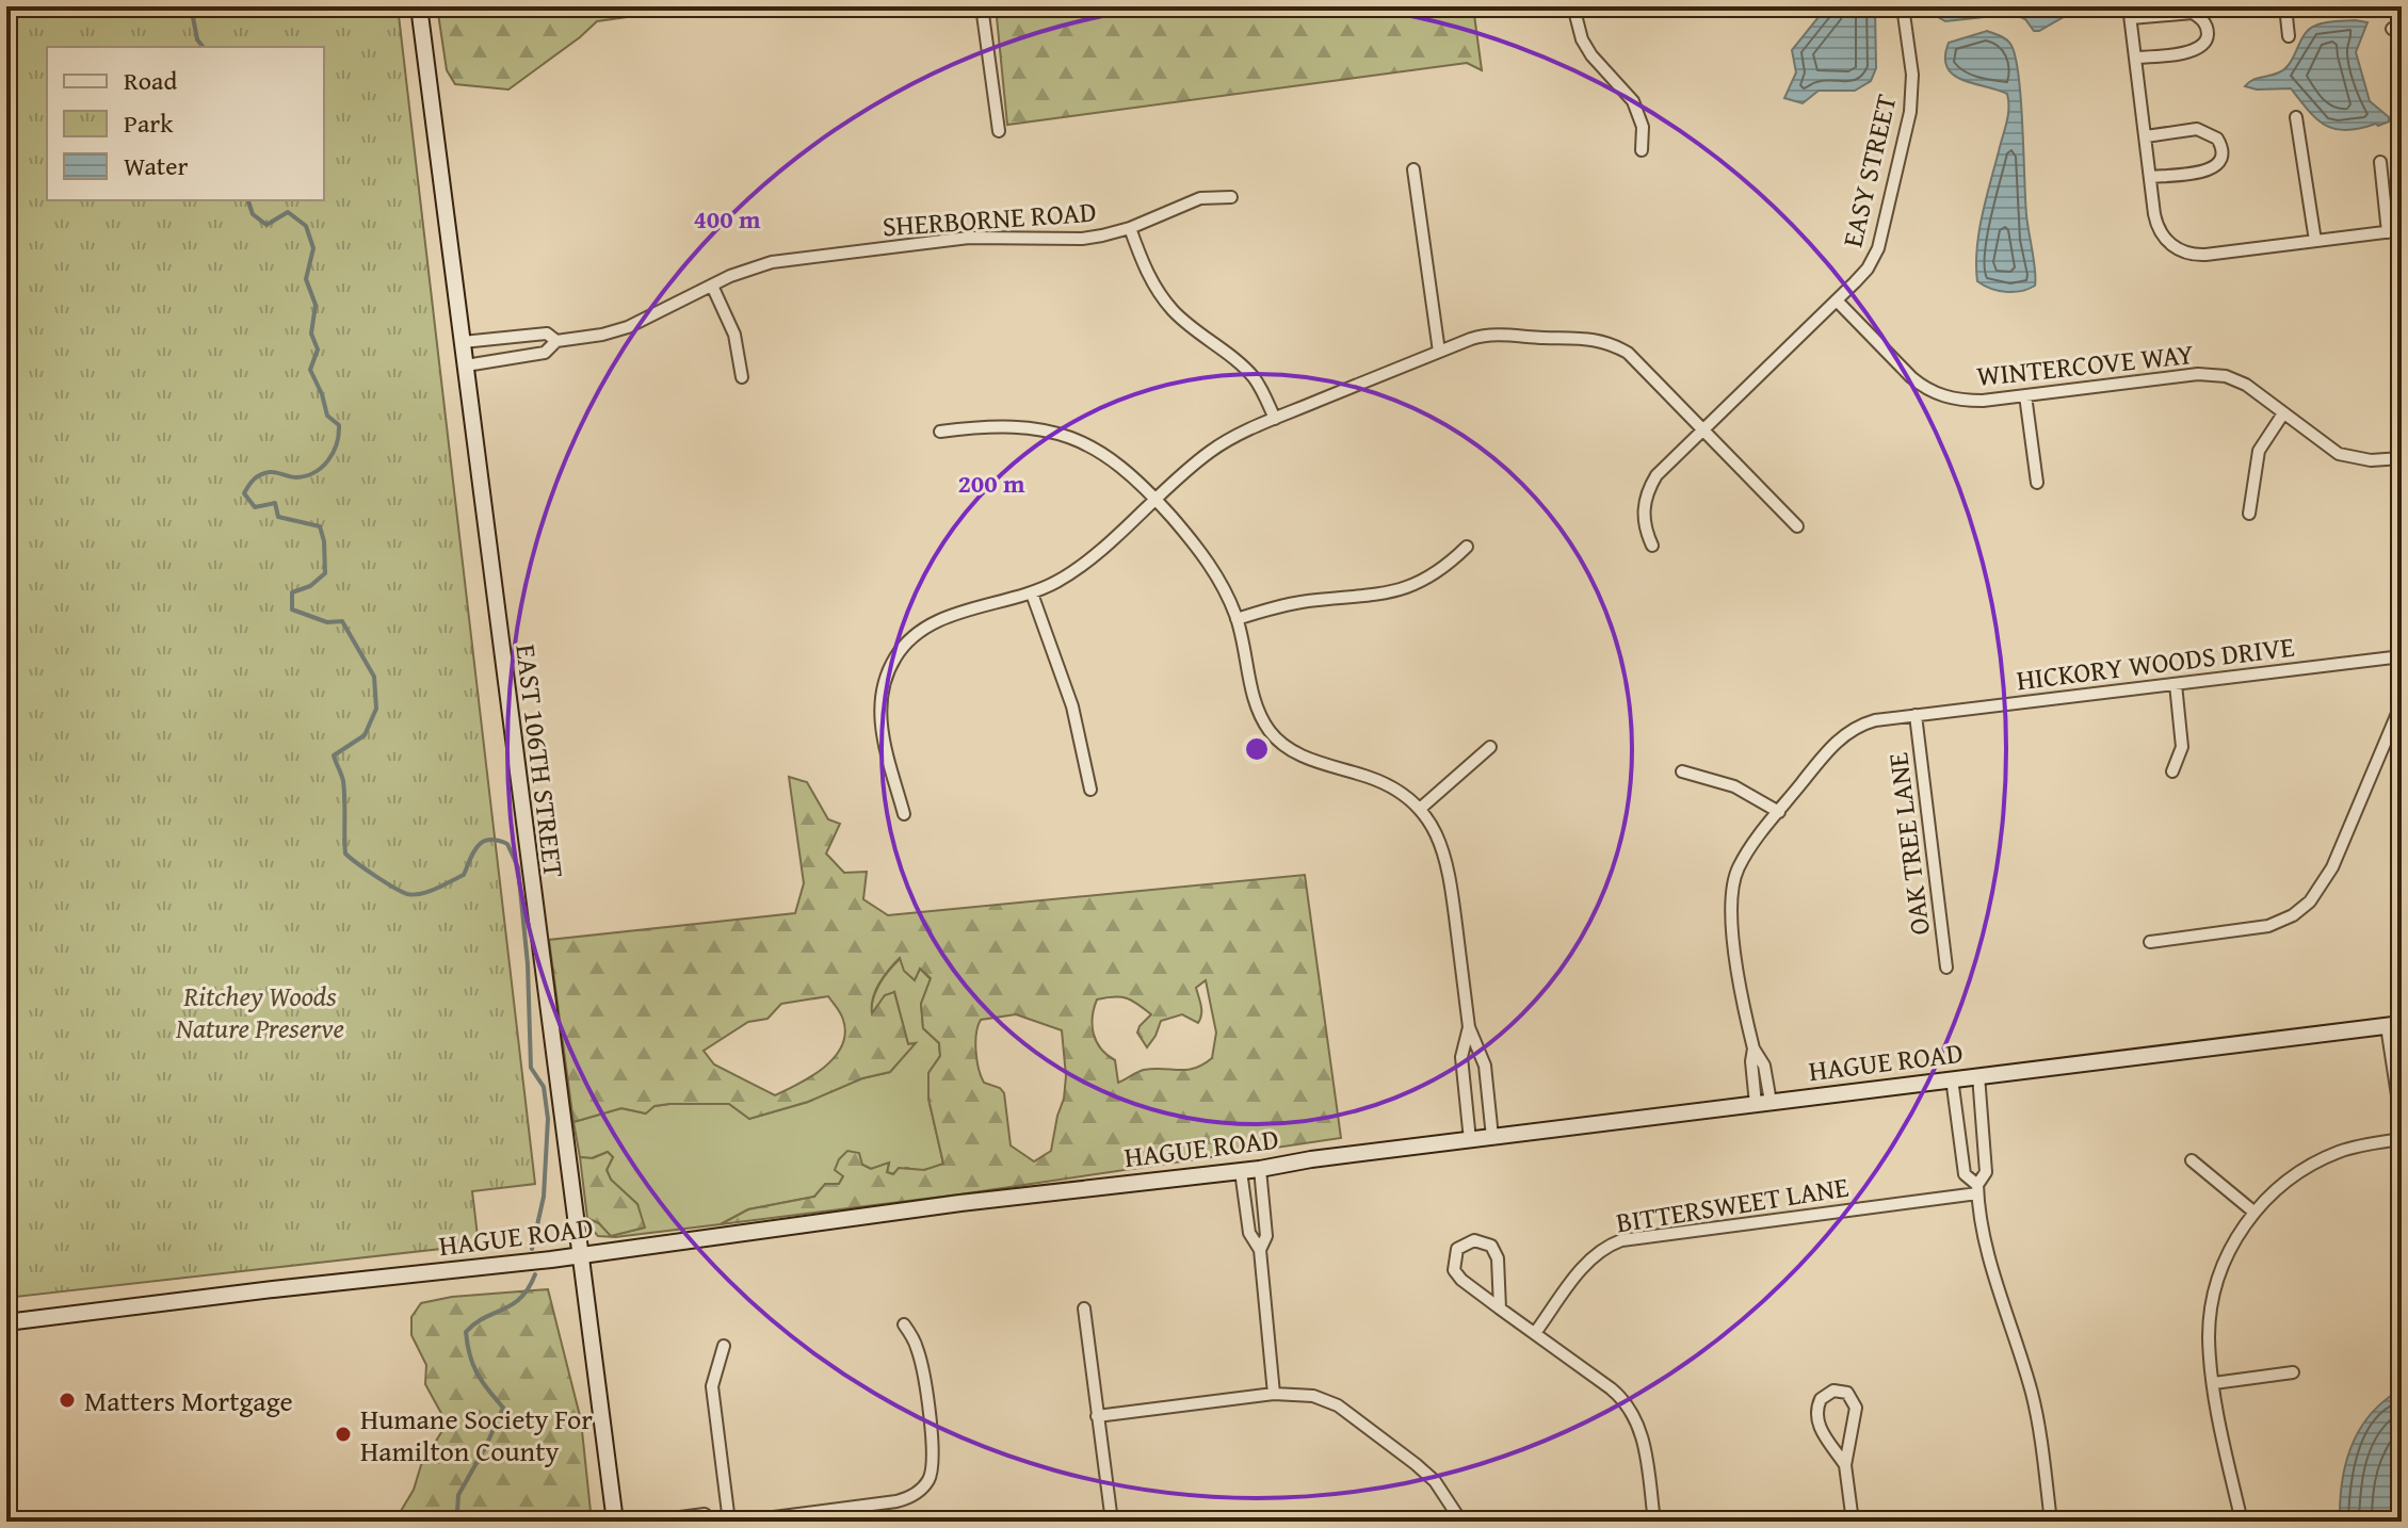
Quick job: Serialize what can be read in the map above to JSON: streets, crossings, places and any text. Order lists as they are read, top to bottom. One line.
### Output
{"streets":{"street":["EASY STREET","SHERBORNE ROAD","WINTERCOVE WAY","HICKORY WOODS DRIVE","EAST 106TH STREET","OAK TREE LANE","HAGUE ROAD","BITTERSWEET LANE"]},"crossings":[["EASY STREET","WINTERCOVE WAY"],["SHERBORNE ROAD","EAST 106TH STREET"],["HICKORY WOODS DRIVE","OAK TREE LANE"],["HICKORY WOODS DRIVE","HAGUE ROAD"],["EAST 106TH STREET","HAGUE ROAD"]],"parks":["Ritchey Woods Nature Preserve"],"places":["Matters Mortgage","Humane Society For Hamilton County"],"legend":["Road","Park","Water"],"rings":["400 m","200 m"]}
